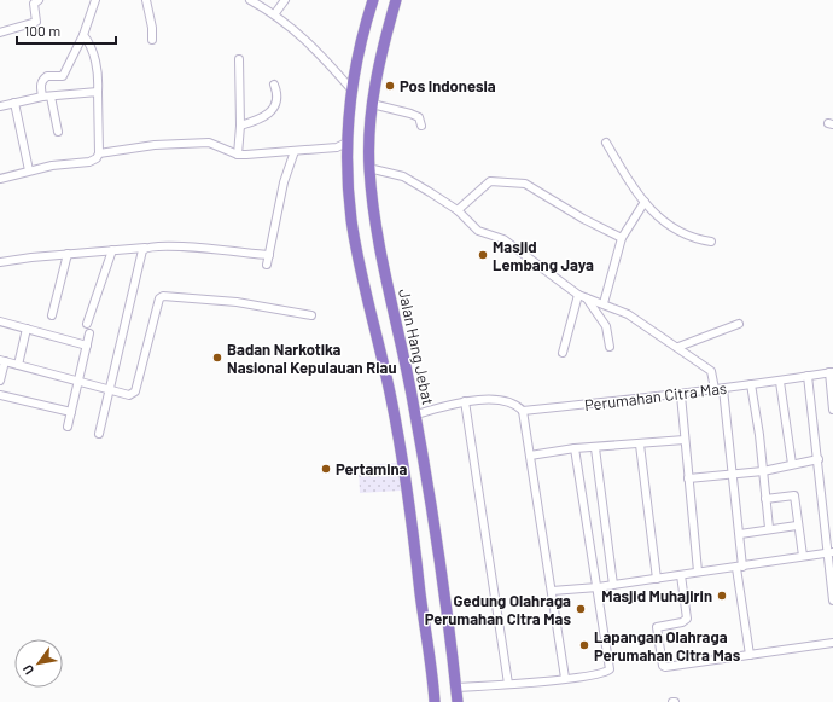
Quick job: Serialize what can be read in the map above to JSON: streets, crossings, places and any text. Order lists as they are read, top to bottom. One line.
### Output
{"streets":{"highway":["Jalan Hang Jebat"],"street":["Perumahan Citra Mas"]},"places":["Pos Indonesia","Masjid Lembang Jaya","Badan Narkotika Nasional Kepulauan Riau","Pertamina","Masjid Muhajirin","Gedung Olahraga Perumahan Citra Mas","Lapangan Olahraga Perumahan Citra Mas"],"scale_bar":"100 m","north":"bottom left"}
